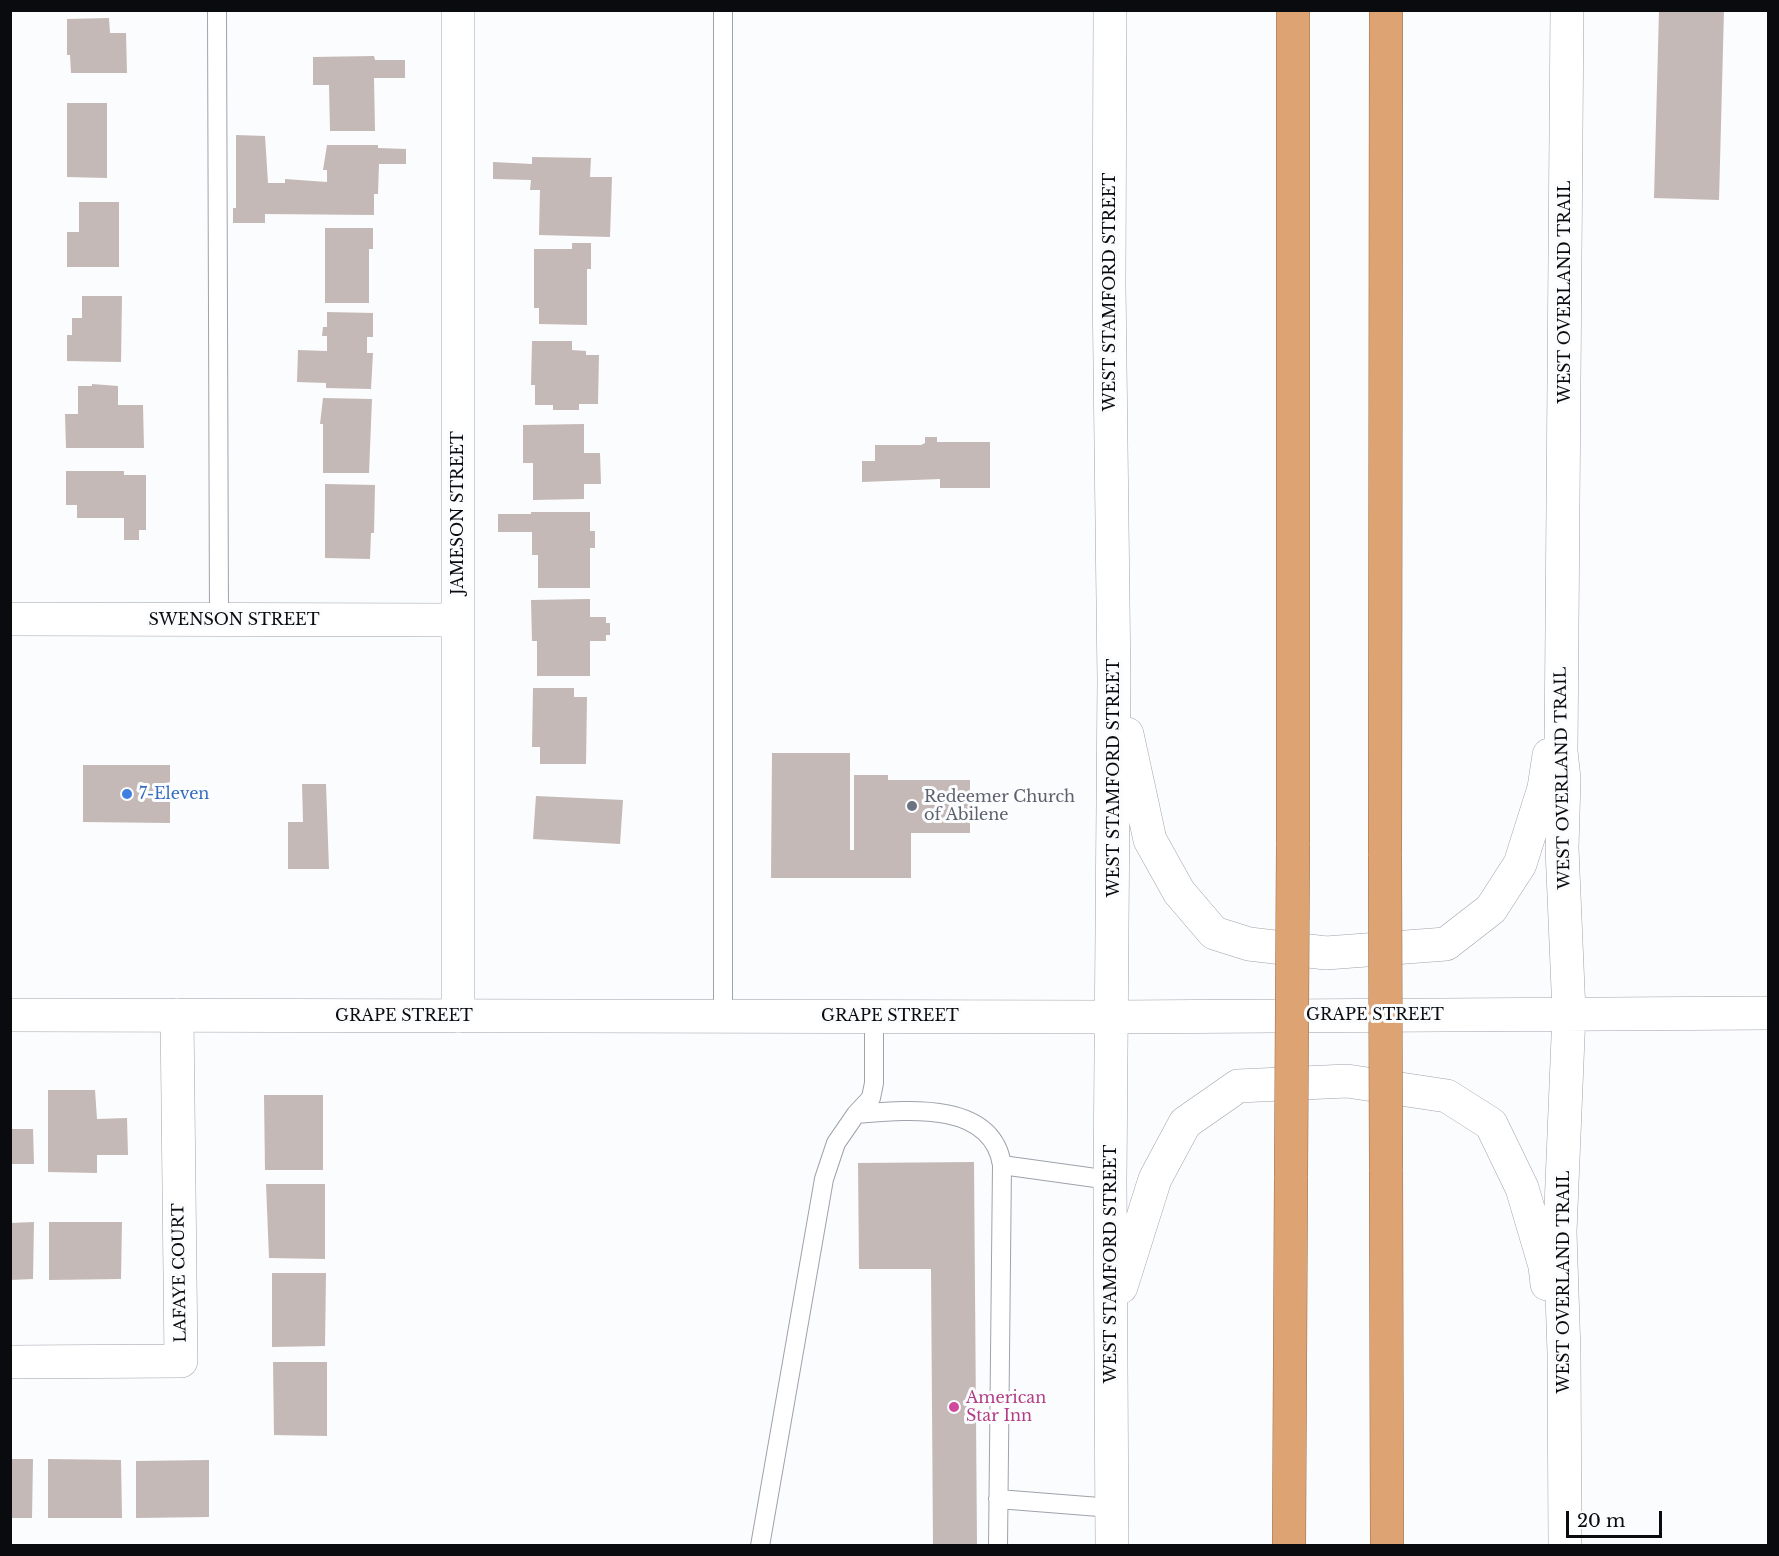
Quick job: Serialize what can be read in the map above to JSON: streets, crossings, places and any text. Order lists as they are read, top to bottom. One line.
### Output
{"streets":{"main road":["WEST STAMFORD STREET","WEST OVERLAND TRAIL","JAMESON STREET","SWENSON STREET","GRAPE STREET","LAFAYE COURT"]},"crossings":[["WEST STAMFORD STREET","GRAPE STREET"],["WEST OVERLAND TRAIL","GRAPE STREET"],["JAMESON STREET","SWENSON STREET"],["JAMESON STREET","GRAPE STREET"],["GRAPE STREET","LAFAYE COURT"]],"places":["7-Eleven","Redeemer Church of Abilene","American Star Inn"],"scale_bar":"20 m"}
